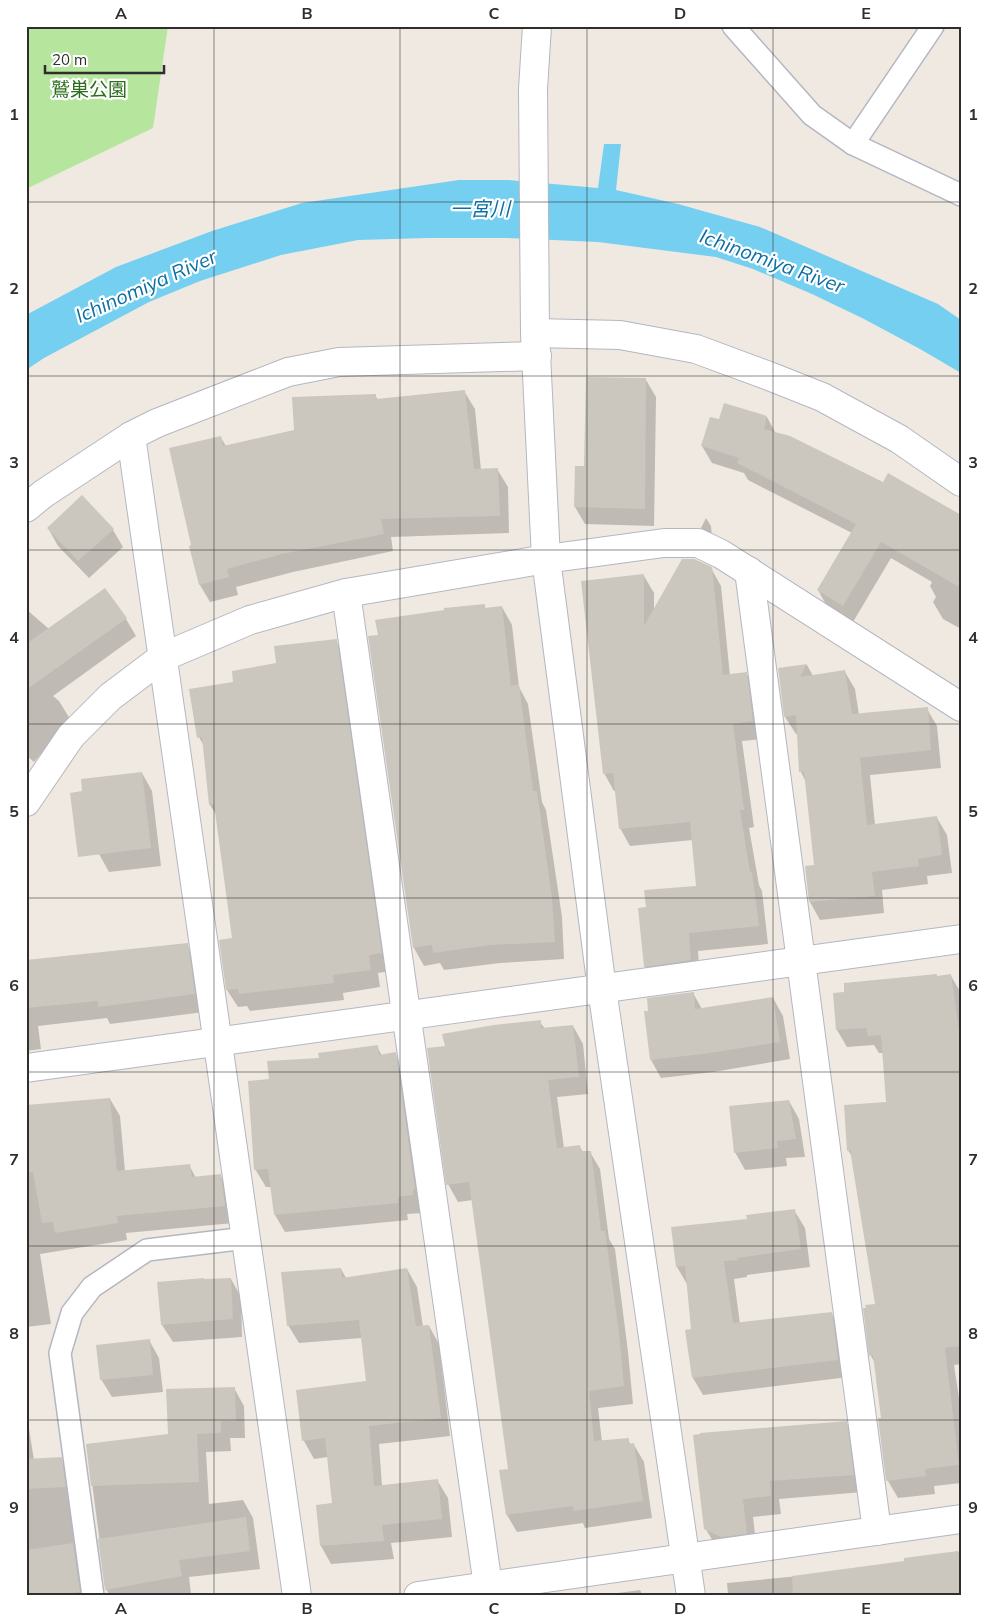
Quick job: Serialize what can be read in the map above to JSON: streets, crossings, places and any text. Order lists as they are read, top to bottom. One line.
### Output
{"water":["一宮川","Ichinomiya River"],"parks":["鷲巣公園"],"scale_bar":"20 m","grid":{"columns":["A","B","C","D","E"],"rows":["1","2","3","4","5","6","7","8","9"]}}
